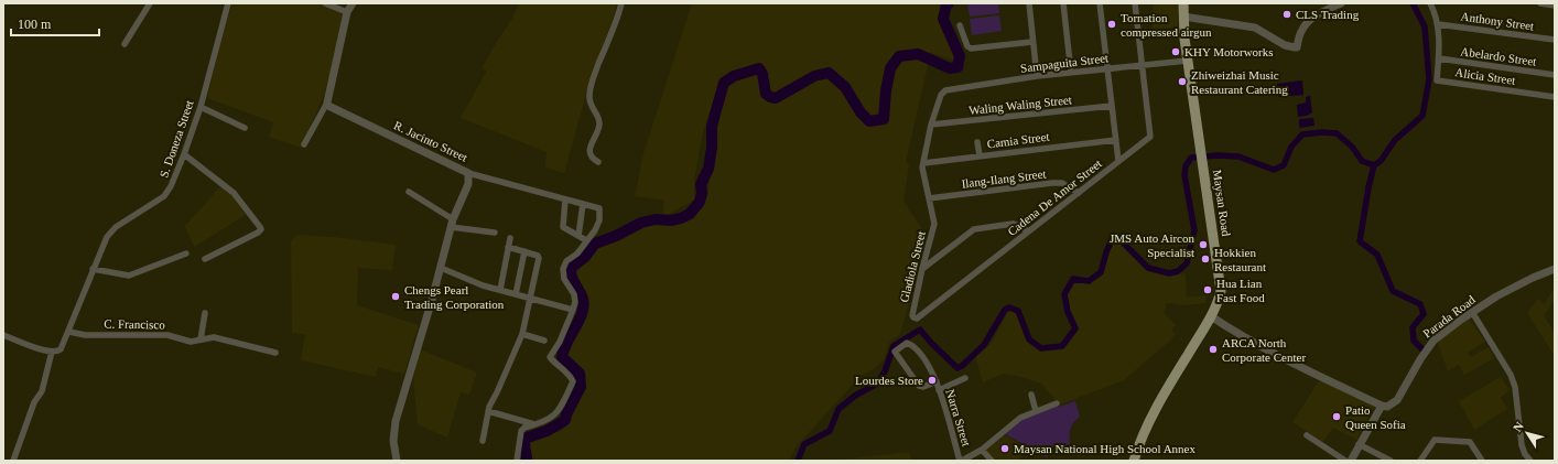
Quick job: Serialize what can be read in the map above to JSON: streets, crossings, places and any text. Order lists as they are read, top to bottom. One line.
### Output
{"streets":{"main road":["Maysan Road"],"street":["Anthony Street","Abelardo Street","Sampaguita Street","Alicia Street","Waling Waling Street","S. Doneza Street","Camia Street","R. Jacinto Street","Ilang-Ilang Street","Cadena De Amor Street","Gladiola Street","Parada Road","C. Francisco","Narra Street"]},"crossings":[["Anthony Street","Alicia Street"],["Abelardo Street","Alicia Street"],["Sampaguita Street","Cadena De Amor Street"],["Sampaguita Street","Maysan Road"],["Sampaguita Street","Gladiola Street"],["Waling Waling Street","Gladiola Street"],["S. Doneza Street","C. Francisco"],["Camia Street","Gladiola Street"],["Ilang-Ilang Street","Cadena De Amor Street"],["Ilang-Ilang Street","Gladiola Street"],["Cadena De Amor Street","Gladiola Street"]],"places":["CLS Trading","Tornation compressed airgun","KHY Motorworks","Zhiweizhai Music Restaurant Catering","JMS Auto Aircon Specialist","Hokkien Restaurant","Hua Lian Fast Food","Chengs Pearl Trading Corporation","ARCA North Corporate Center","Lourdes Store","Patio Queen Sofia","Maysan National High School Annex"],"scale_bar":"100 m","north":"top left"}
